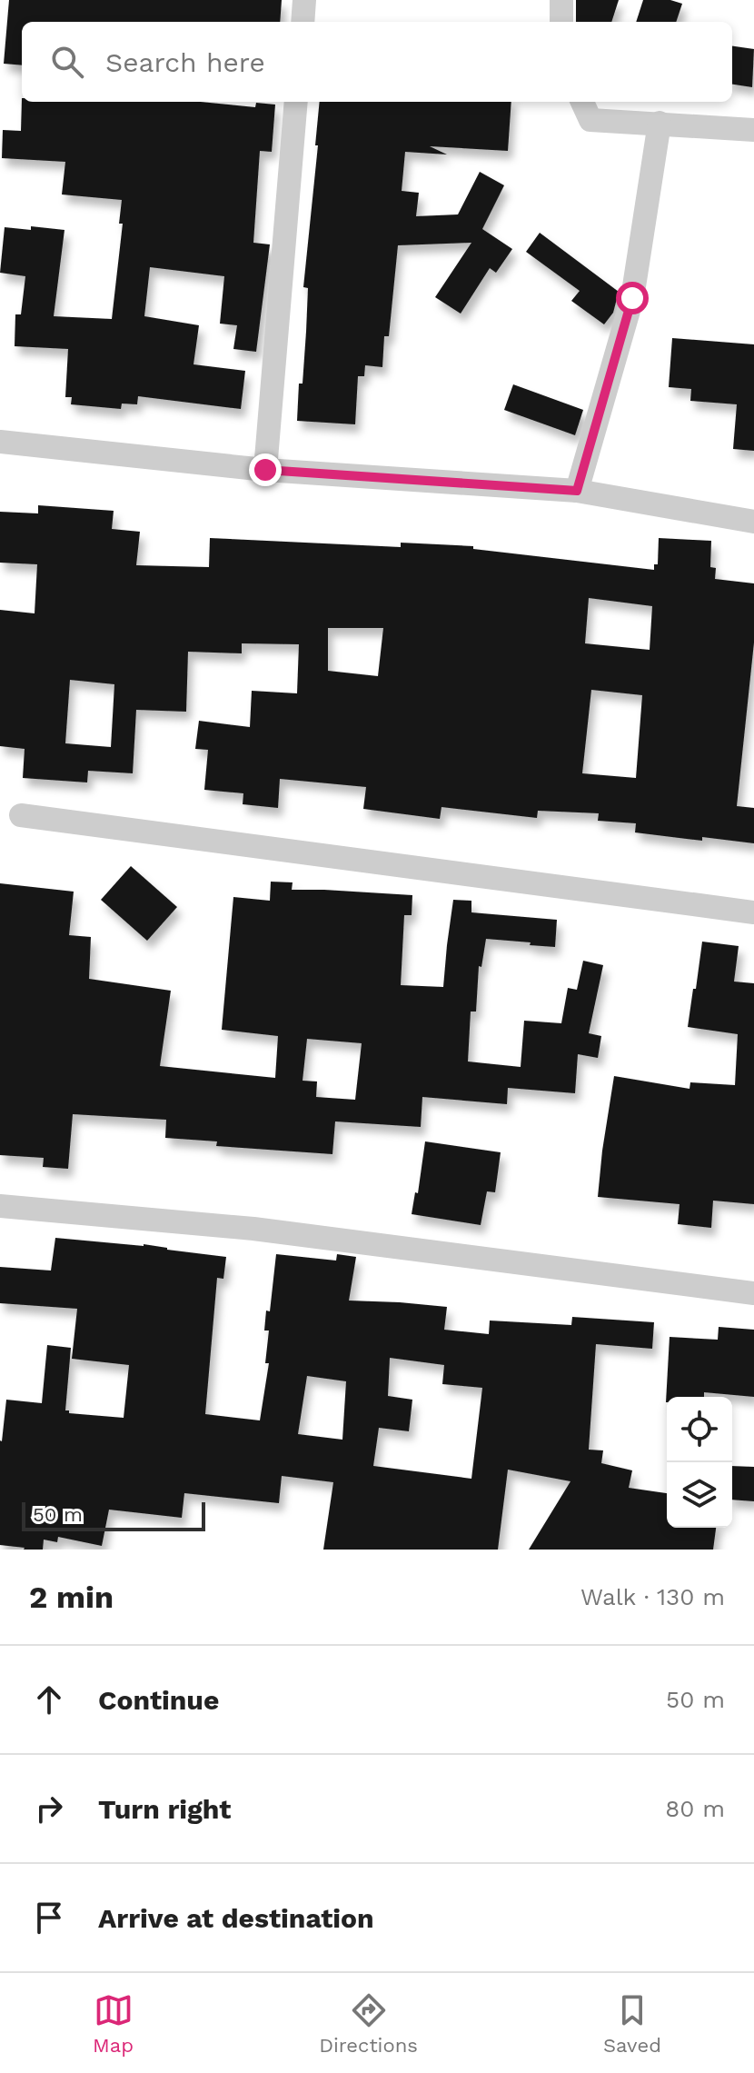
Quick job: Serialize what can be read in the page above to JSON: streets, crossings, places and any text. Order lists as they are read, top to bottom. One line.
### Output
{"scale_bar":"50 m","page":{"search":"Search here","scale":"50 m","heading":["2 min","Walk · 130 m"],"list":[["Continue","50 m"],["Turn right","80 m"],"Arrive at destination"],"nav":["Map","Directions","Saved"]}}
